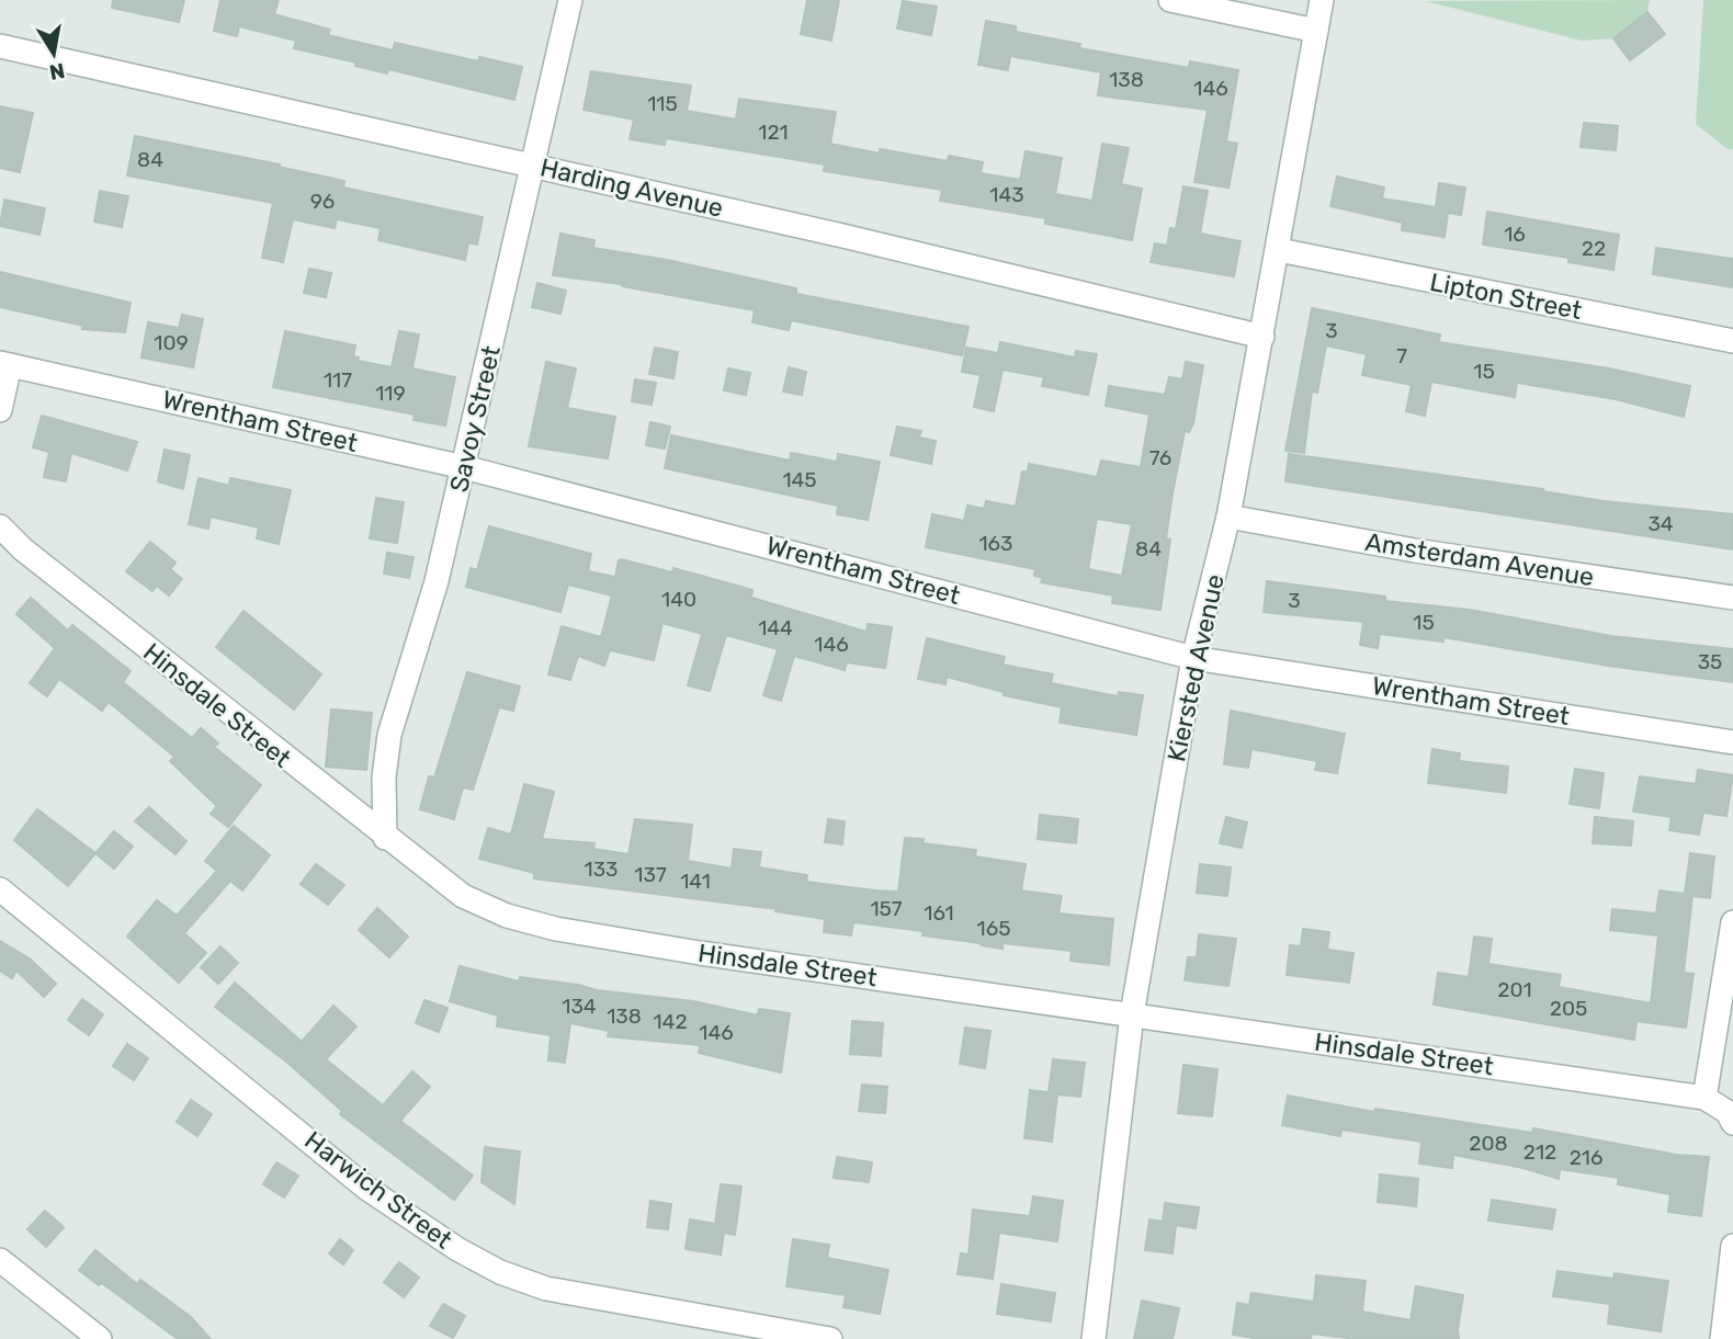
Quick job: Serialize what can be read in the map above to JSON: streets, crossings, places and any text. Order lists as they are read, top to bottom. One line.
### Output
{"streets":{"street":["Harding Avenue","Lipton Street","Savoy Street","Wrentham Street","Amsterdam Avenue","Kiersted Avenue","Hinsdale Street","Harwich Street"]},"crossings":[["Harding Avenue","Savoy Street"],["Harding Avenue","Kiersted Avenue"],["Lipton Street","Kiersted Avenue"],["Savoy Street","Wrentham Street"],["Savoy Street","Hinsdale Street"],["Wrentham Street","Kiersted Avenue"],["Amsterdam Avenue","Kiersted Avenue"],["Kiersted Avenue","Hinsdale Street"]],"house_numbers":["138","146","115","121","84","143","96","16","22","3","109","7","15","117","119","76","145","34","163","84","140","3","15","144","146","35","133","137","141","157","161","165","201","134","205","138","142","146","208","212","216"],"north":"bottom"}
